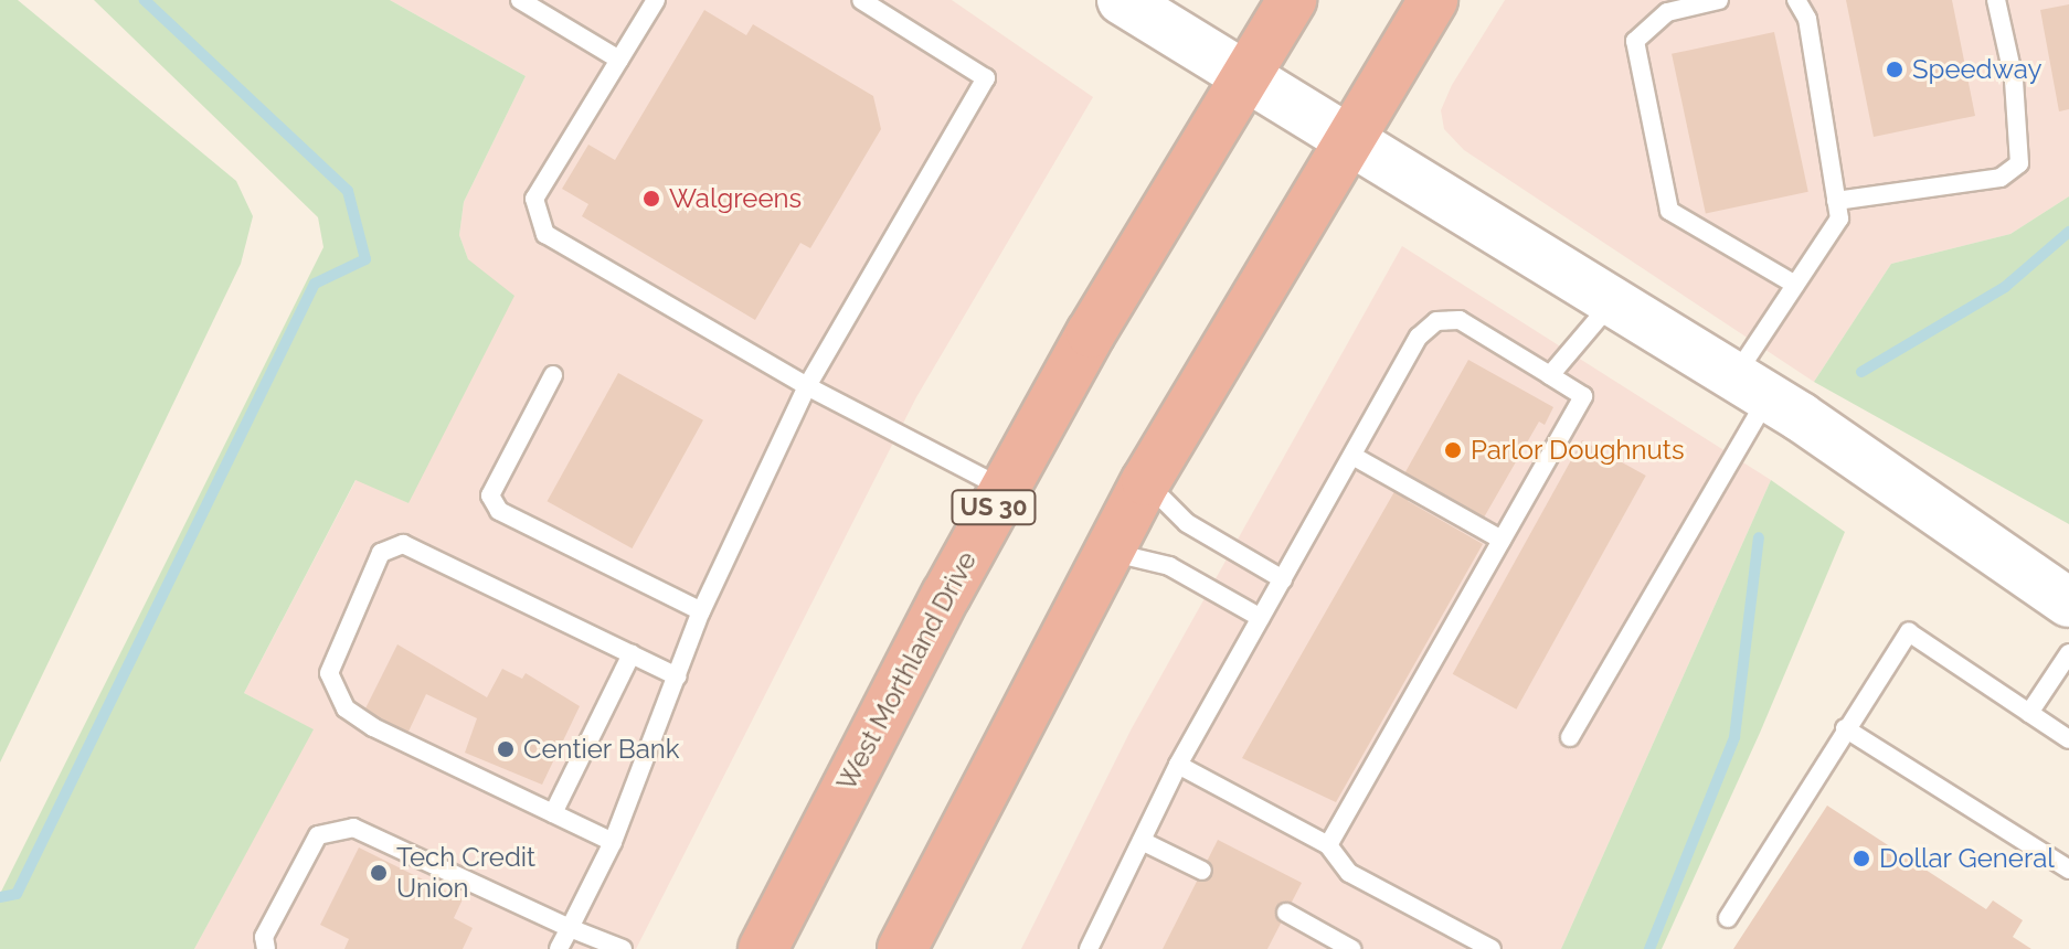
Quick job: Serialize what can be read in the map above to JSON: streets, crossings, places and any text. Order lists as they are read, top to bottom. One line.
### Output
{"streets":{"highway":["US 30","West Morthland Drive"]},"crossings":[["US 30","West Morthland Drive"]],"places":["Speedway","Walgreens","Parlor Doughnuts","Centier Bank","Dollar General","Tech Credit Union"]}
